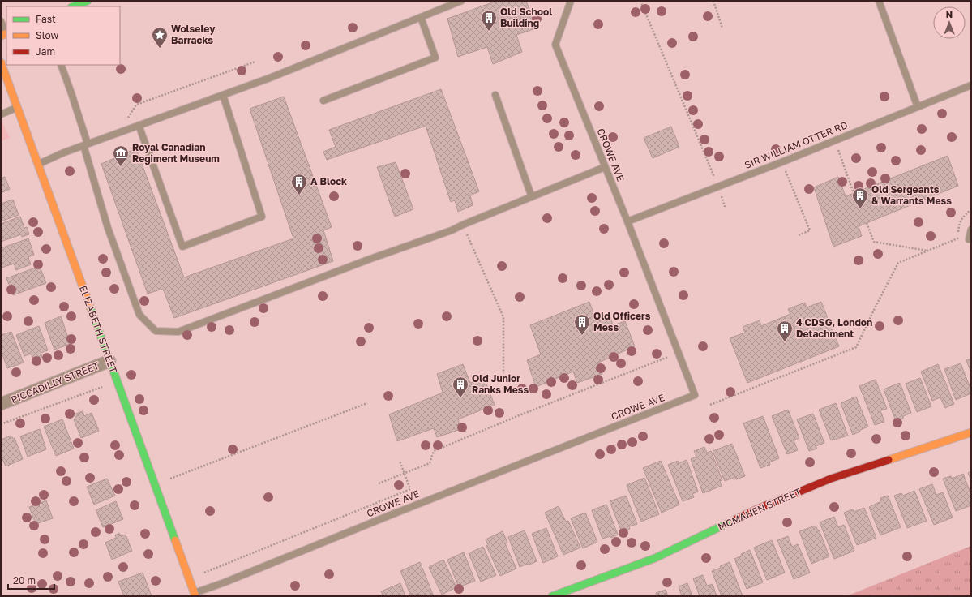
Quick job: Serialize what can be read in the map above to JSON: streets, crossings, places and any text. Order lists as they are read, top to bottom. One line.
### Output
{"streets":{"street":["ELIZABETH STREET","PICCADILLY STREET","MCMAHEN STREET"],"lane":["SIR WILLIAM OTTER RD","CROWE AVE"]},"crossings":[["SIR WILLIAM OTTER RD","CROWE AVE"],["CROWE AVE","ELIZABETH STREET"],["ELIZABETH STREET","PICCADILLY STREET"]],"places":{"building":["Old School Building","A Block","Old Sergeants & Warrants Mess","Old Officers Mess","4 CDSG, London Detachment","Old Junior Ranks Mess"],"place":["Wolseley Barracks"],"museum":["Royal Canadian Regiment Museum"]},"legend":["Fast","Slow","Jam"],"scale_bar":"20 m","north":"top"}
